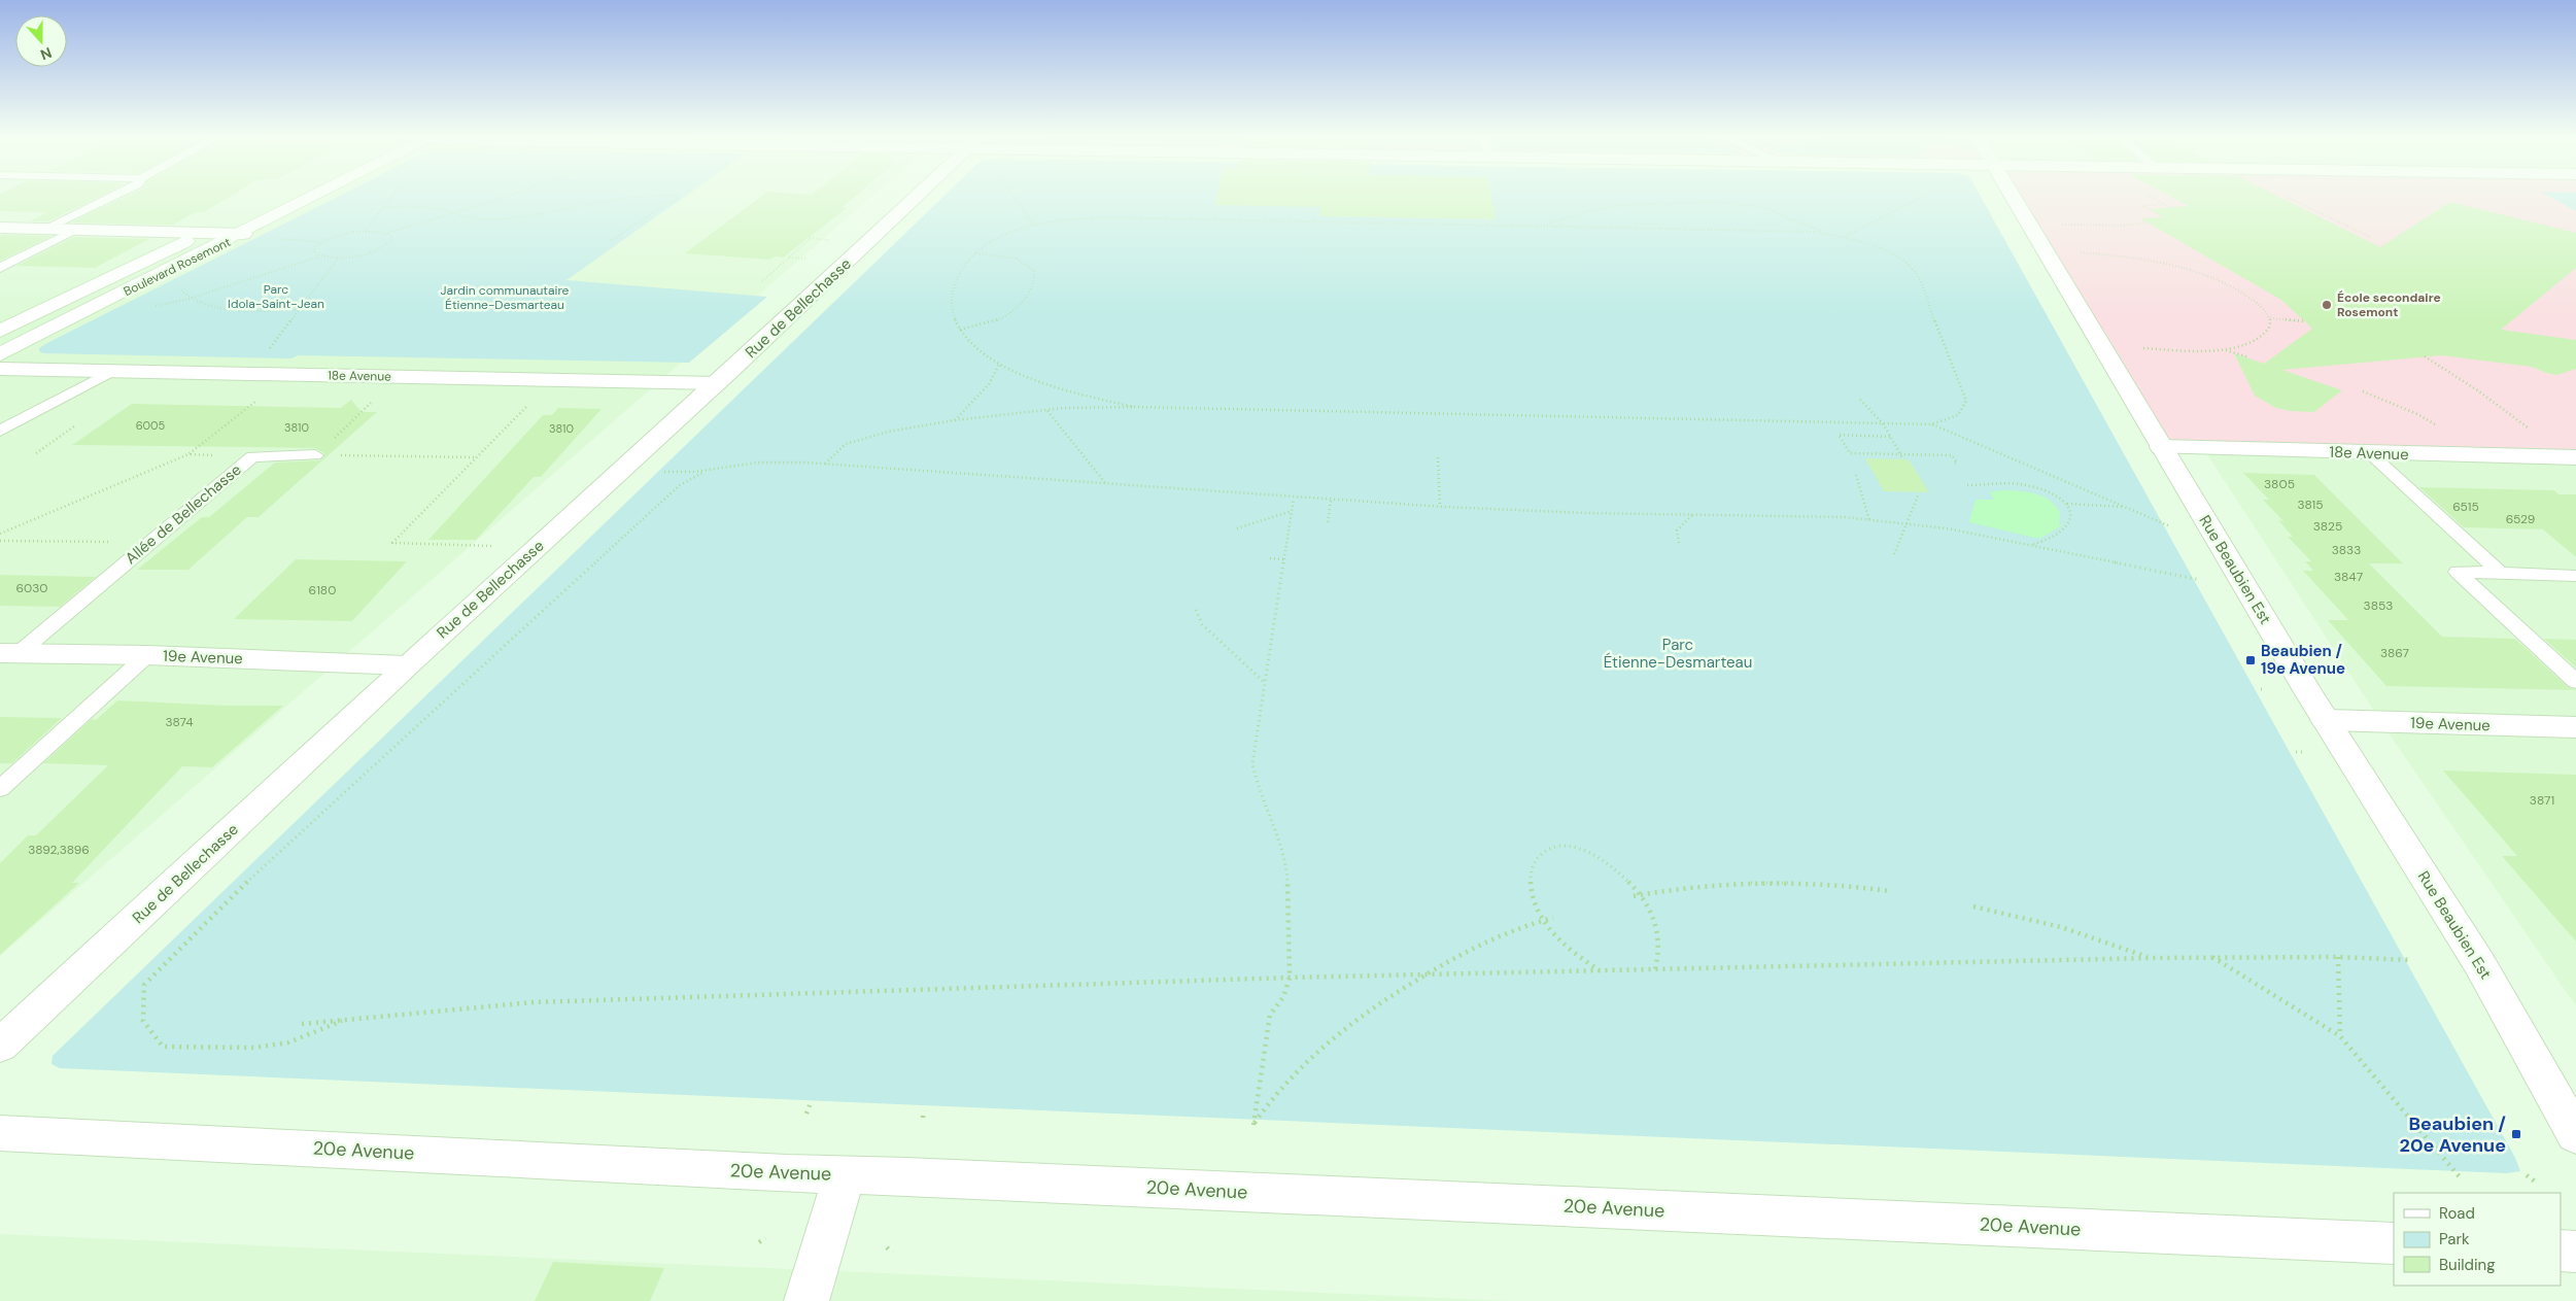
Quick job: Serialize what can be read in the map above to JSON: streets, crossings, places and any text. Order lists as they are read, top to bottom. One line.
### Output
{"streets":{"street":["Boulevard Rosemont","Rue de Bellechasse","18e Avenue","Rue Beaubien Est","19e Avenue","20e Avenue"],"lane":["Allée de Bellechasse"]},"crossings":[["Rue de Bellechasse","18e Avenue"],["Rue de Bellechasse","19e Avenue"],["18e Avenue","Rue Beaubien Est"],["Allée de Bellechasse","19e Avenue"],["Rue Beaubien Est","19e Avenue"]],"parks":["Parc Idola-Saint-Jean","Jardin communautaire Étienne-Desmarteau","Parc Étienne-Desmarteau"],"places":{"other":["École secondaire Rosemont"],"transit":["Beaubien / 19e Avenue","Beaubien / 20e Avenue"]},"house_numbers":["6005","3810","3810","3805","3815","6515","6529","3825","3833","3847","6030","6180","3853","3867","3874","3871","3892,3896"],"legend":["Road","Park","Building"],"north":"bottom"}
